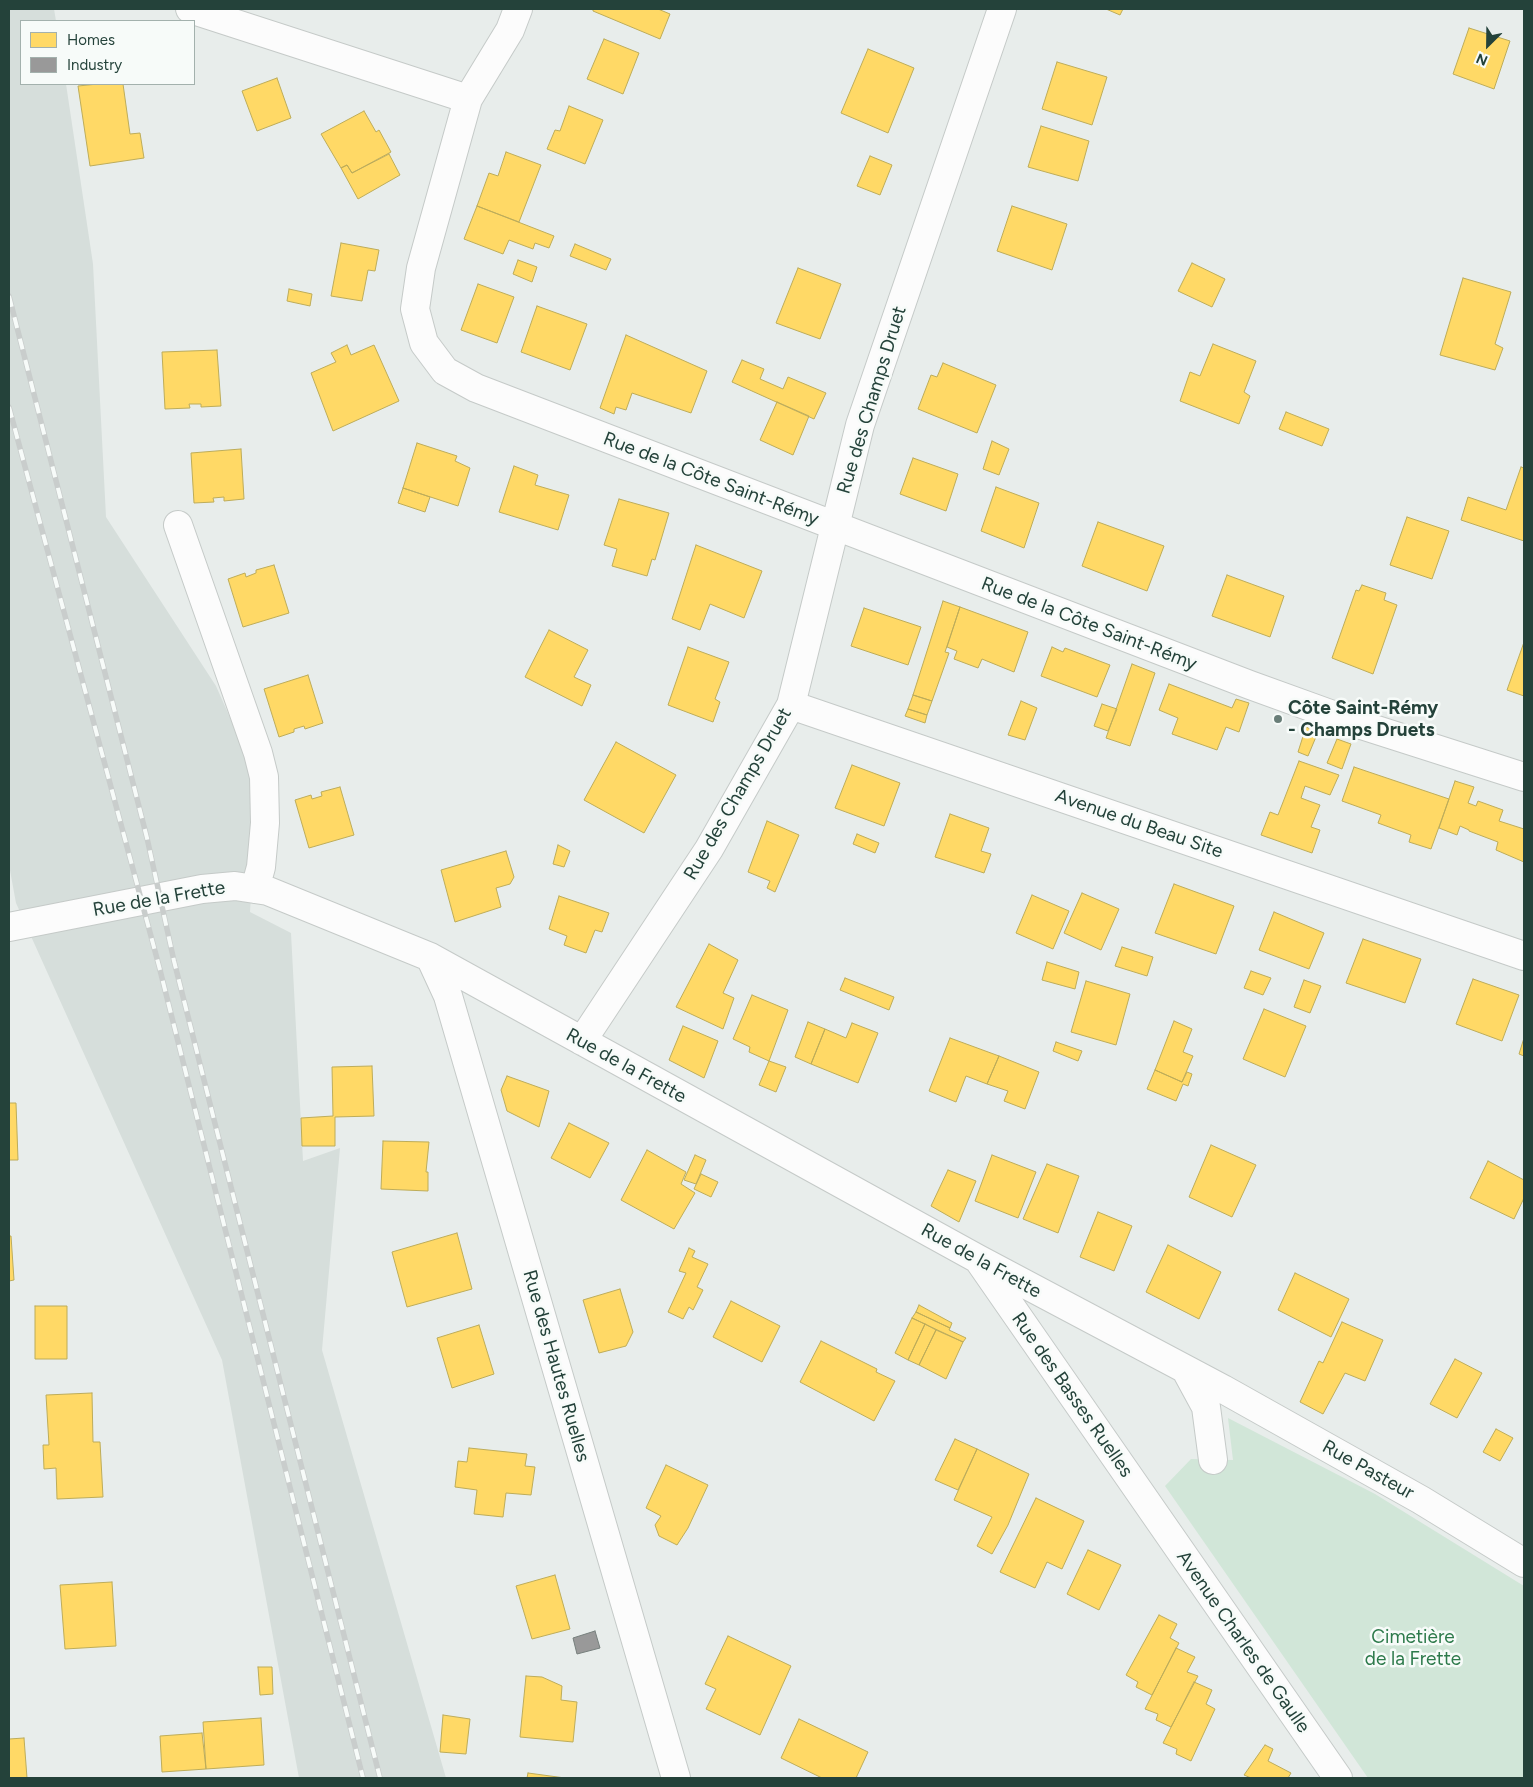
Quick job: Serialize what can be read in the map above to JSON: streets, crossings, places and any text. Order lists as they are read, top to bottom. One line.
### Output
{"streets":{"street":["Rue des Champs Druet","Rue de la Côte Saint-Rémy","Avenue du Beau Site","Rue de la Frette","Rue des Hautes Ruelles","Rue des Basses Ruelles","Rue Pasteur","Avenue Charles de Gaulle"]},"crossings":[["Rue des Champs Druet","Rue de la Côte Saint-Rémy"],["Rue des Champs Druet","Avenue du Beau Site"],["Rue des Champs Druet","Rue de la Frette"],["Rue de la Frette","Rue des Hautes Ruelles"],["Rue de la Frette","Rue des Basses Ruelles"],["Rue de la Frette","Rue Pasteur"],["Rue des Basses Ruelles","Avenue Charles de Gaulle"]],"parks":["Cimetière de la Frette"],"places":["Côte Saint-Rémy - Champs Druets"],"legend":["Homes","Industry"],"north":"bottom left"}
